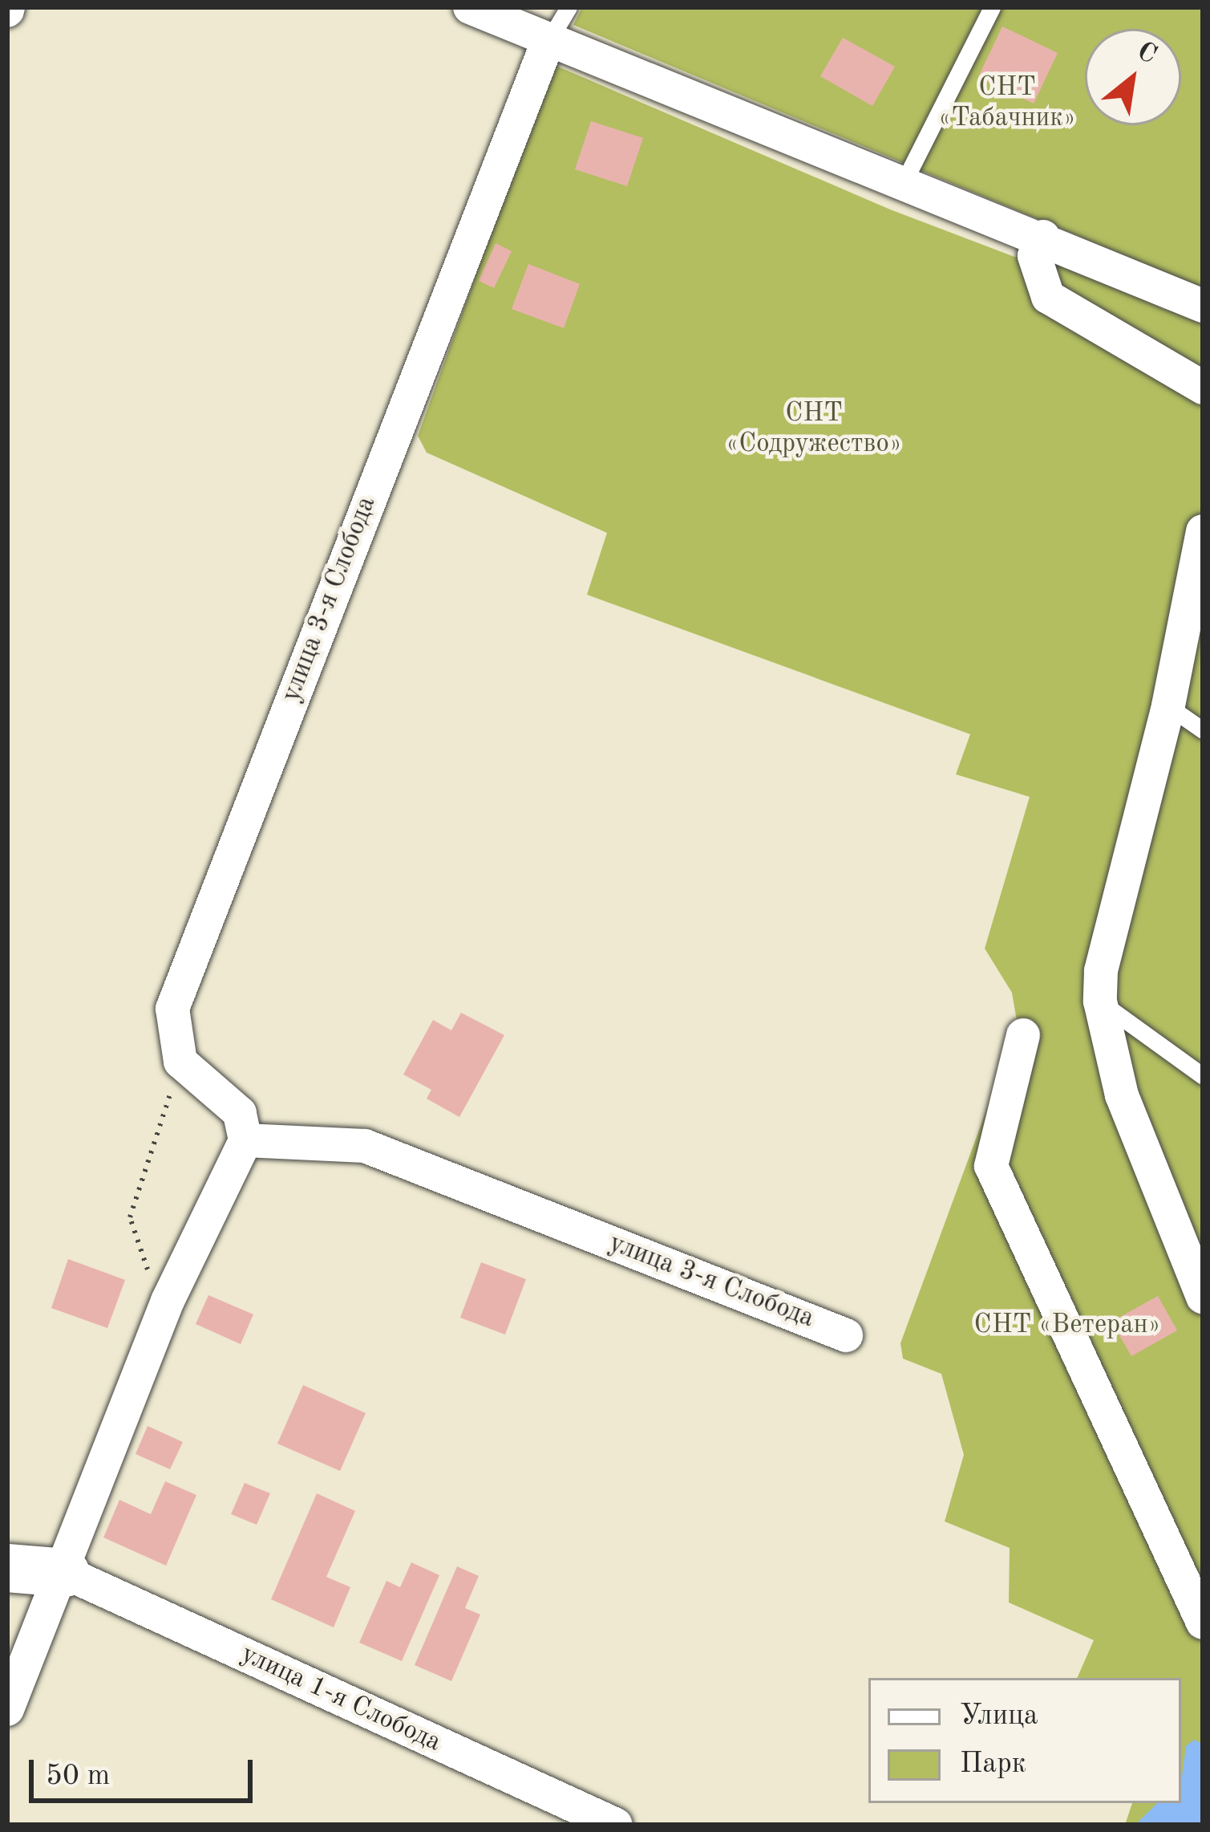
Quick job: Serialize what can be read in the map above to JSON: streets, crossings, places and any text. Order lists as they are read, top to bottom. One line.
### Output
{"streets":{"street":["улица 3-я Слобода","улица 1-я Слобода"]},"parks":["СНТ «Табачник»","СНТ «Содружество»","СНТ «Ветеран»"],"legend":["Улица","Парк"],"scale_bar":"50 m","north":"top right"}
